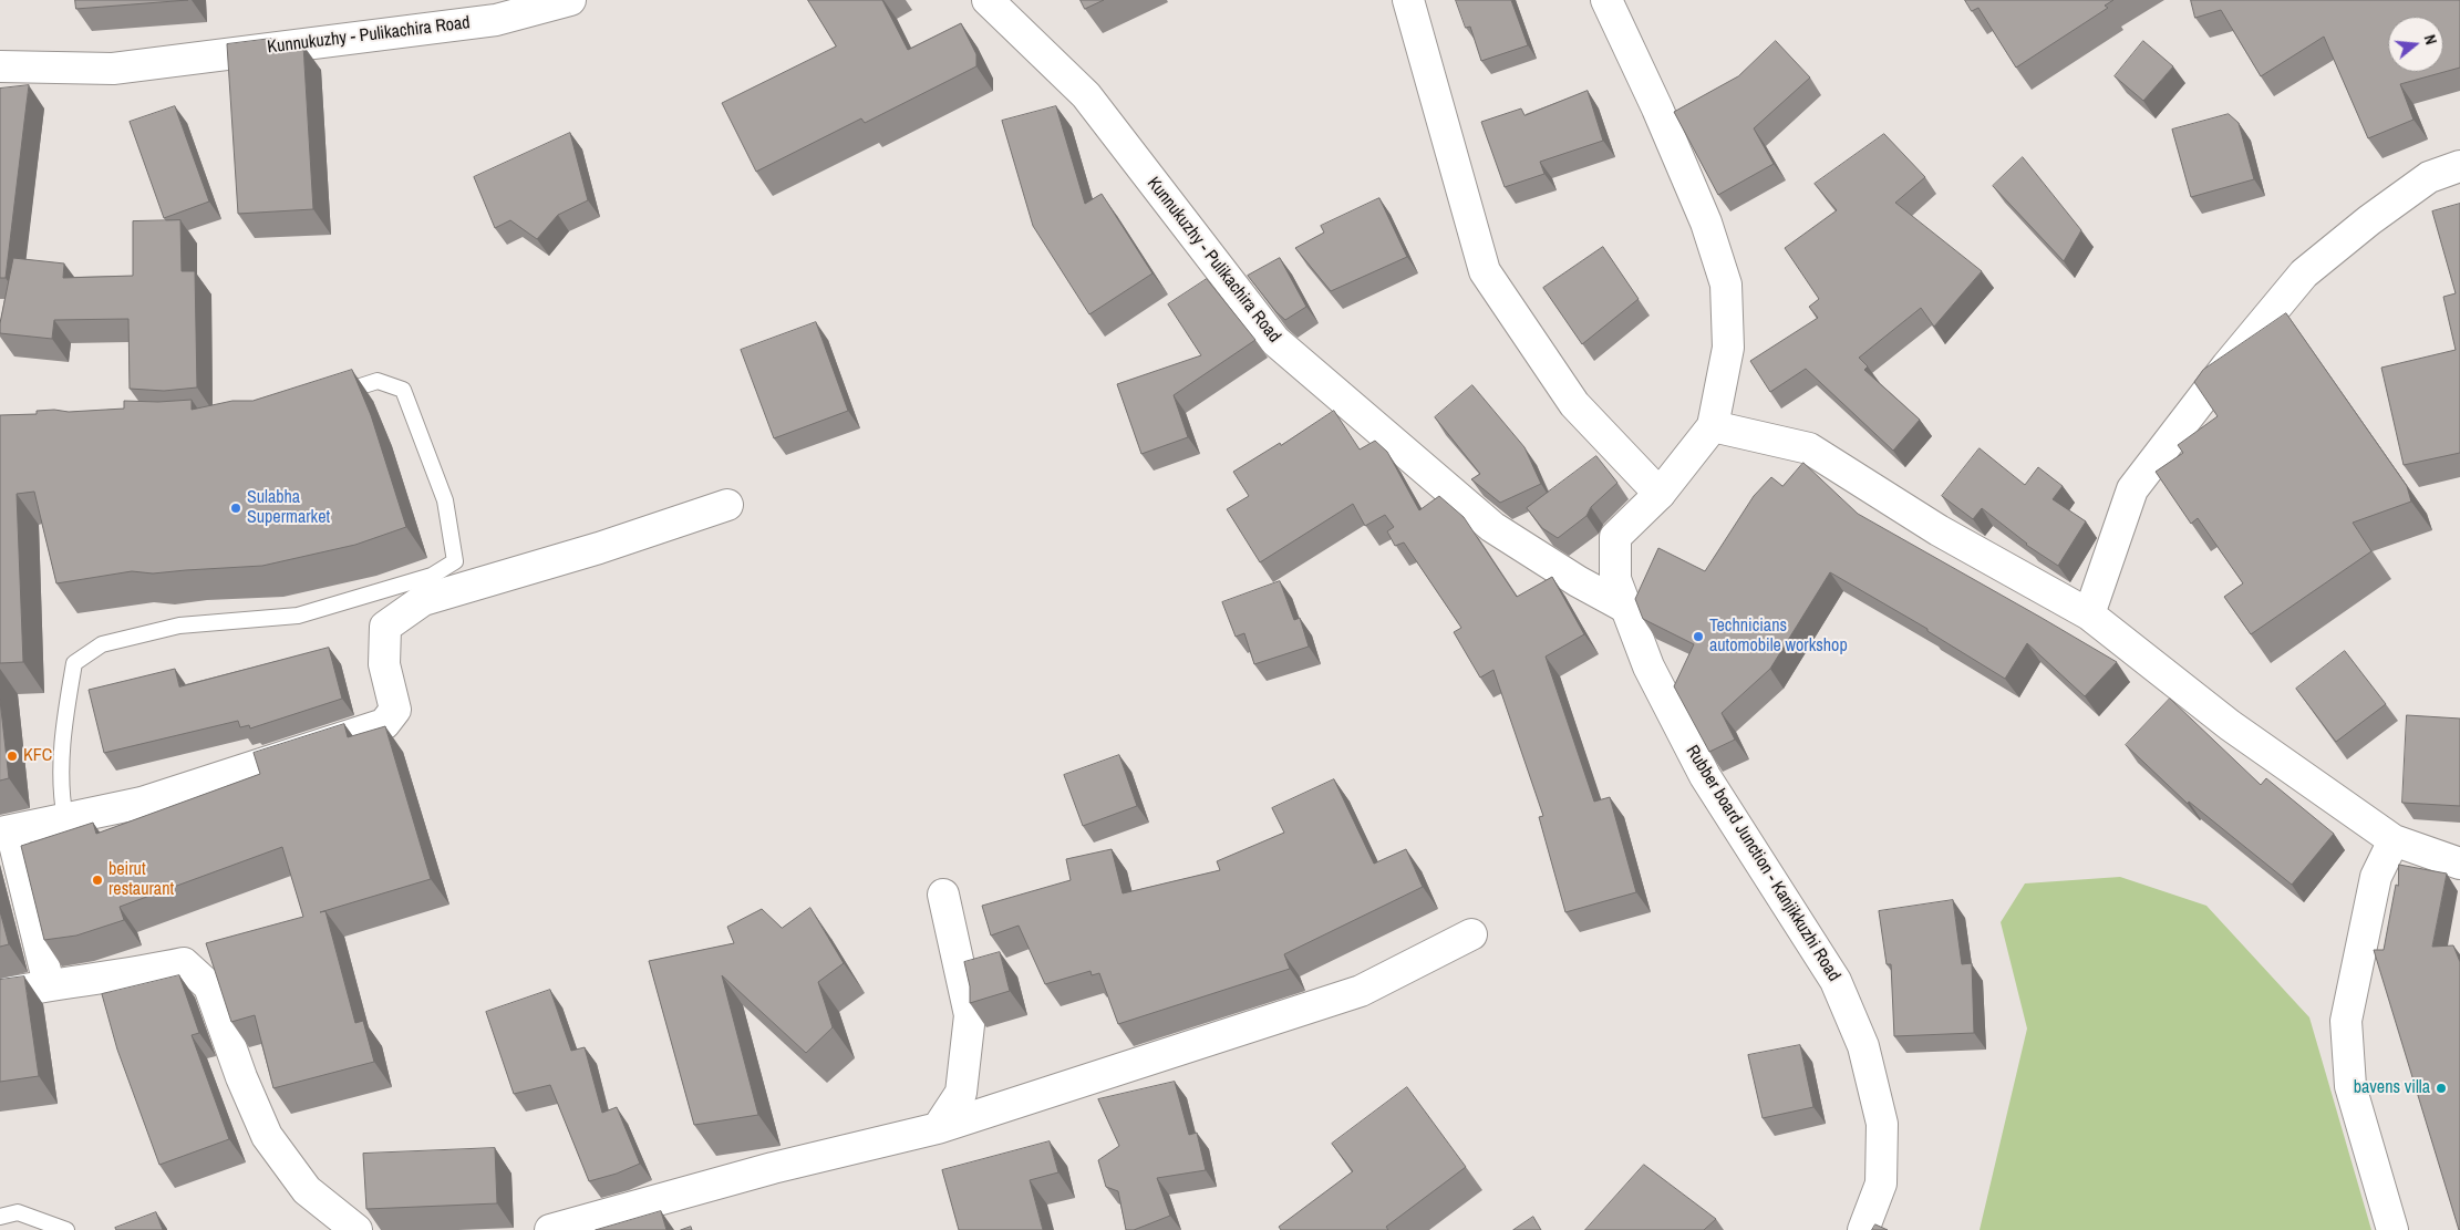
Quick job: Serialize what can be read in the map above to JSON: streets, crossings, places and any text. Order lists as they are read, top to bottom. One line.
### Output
{"streets":{"street":["Kunnukuzhy - Pulikachira Road","Rubber board Junction - Kanjikkuzhi Road"]},"crossings":[["Kunnukuzhy - Pulikachira Road","Rubber board Junction - Kanjikkuzhi Road"]],"places":["Sulabha Supermarket","Technicians automobile workshop","KFC","beirut restaurant","bavens villa"],"north":"right"}
